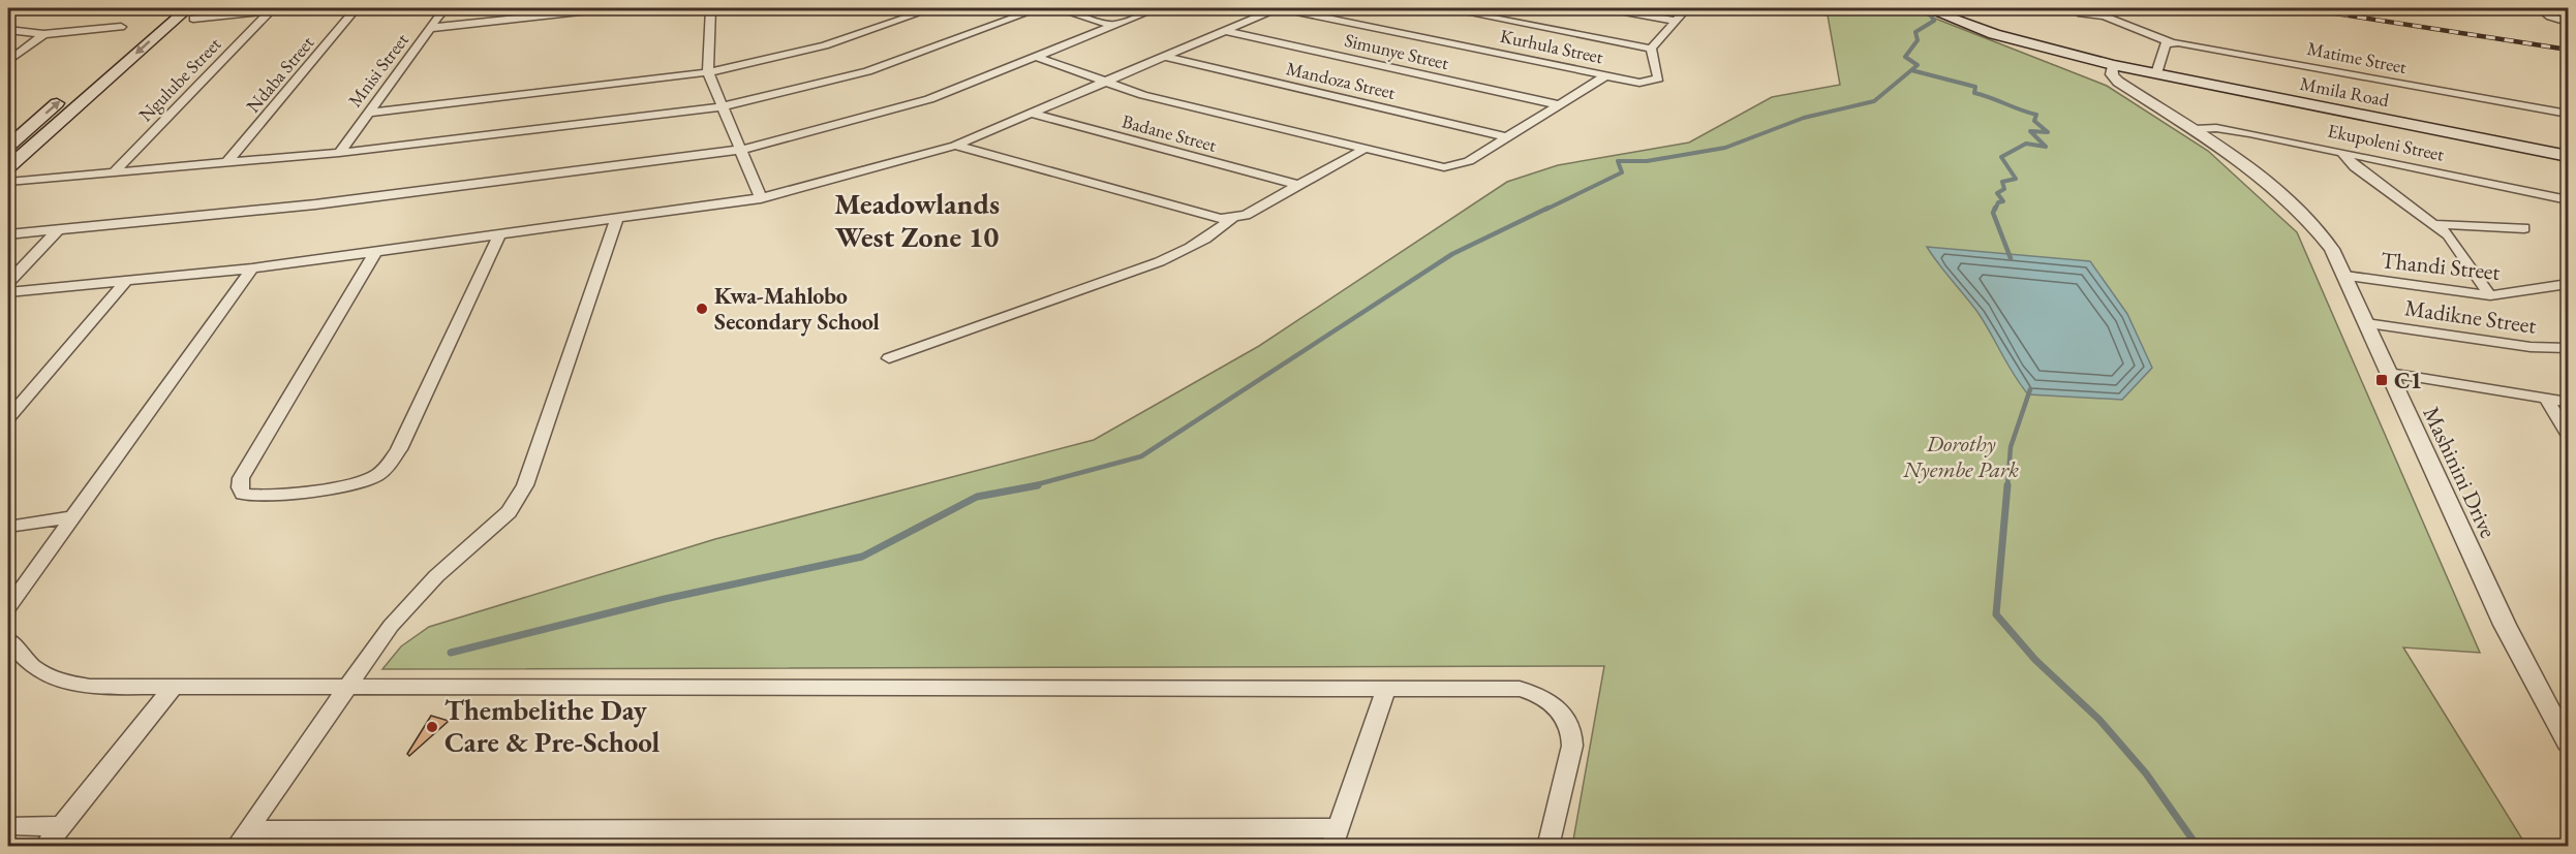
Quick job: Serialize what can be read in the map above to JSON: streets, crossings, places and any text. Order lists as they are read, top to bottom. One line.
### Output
{"streets":{"main road":["Mmila Road"],"street":["Kurhula Street","Simunye Street","Matime Street","Mnisi Street","Ndaba Street","Ngulube Street","Mandoza Street","Badane Street","Ekupoleni Street","Thandi Street","Madikne Street","Mashinini Drive"]},"crossings":[["Mmila Road","Mashinini Drive"],["Ekupoleni Street","Mashinini Drive"],["Thandi Street","Mashinini Drive"],["Madikne Street","Mashinini Drive"]],"districts":["Meadowlands West Zone 10"],"parks":["Dorothy Nyembe Park"],"places":{"other":["Kwa-Mahlobo Secondary School","Thembelithe Day Care & Pre-School"],"transit":["C1"]}}
